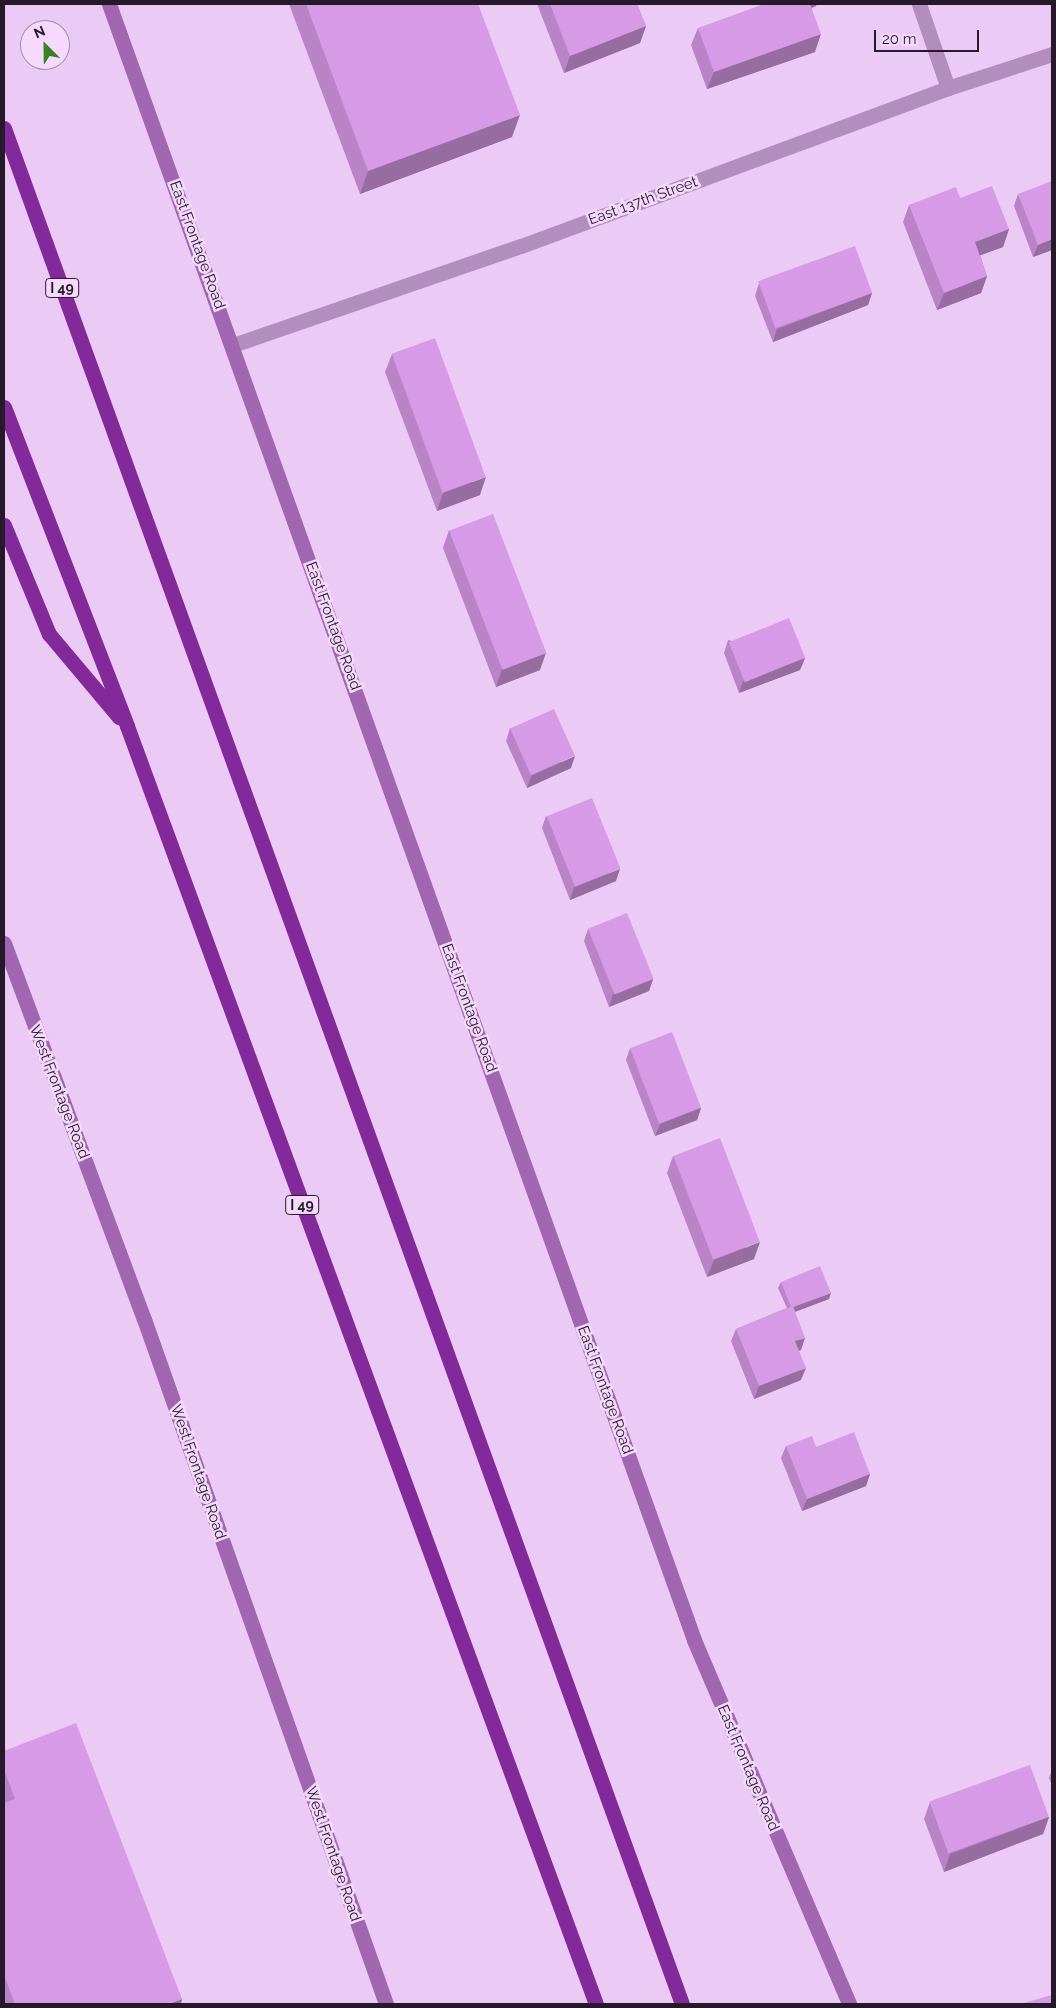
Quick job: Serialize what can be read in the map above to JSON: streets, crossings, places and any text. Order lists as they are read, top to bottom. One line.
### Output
{"streets":{"highway":["I 49"],"street":["East 137th Street","East Frontage Road","West Frontage Road"]},"crossings":[["East 137th Street","East Frontage Road"]],"scale_bar":"20 m","north":"top left"}
